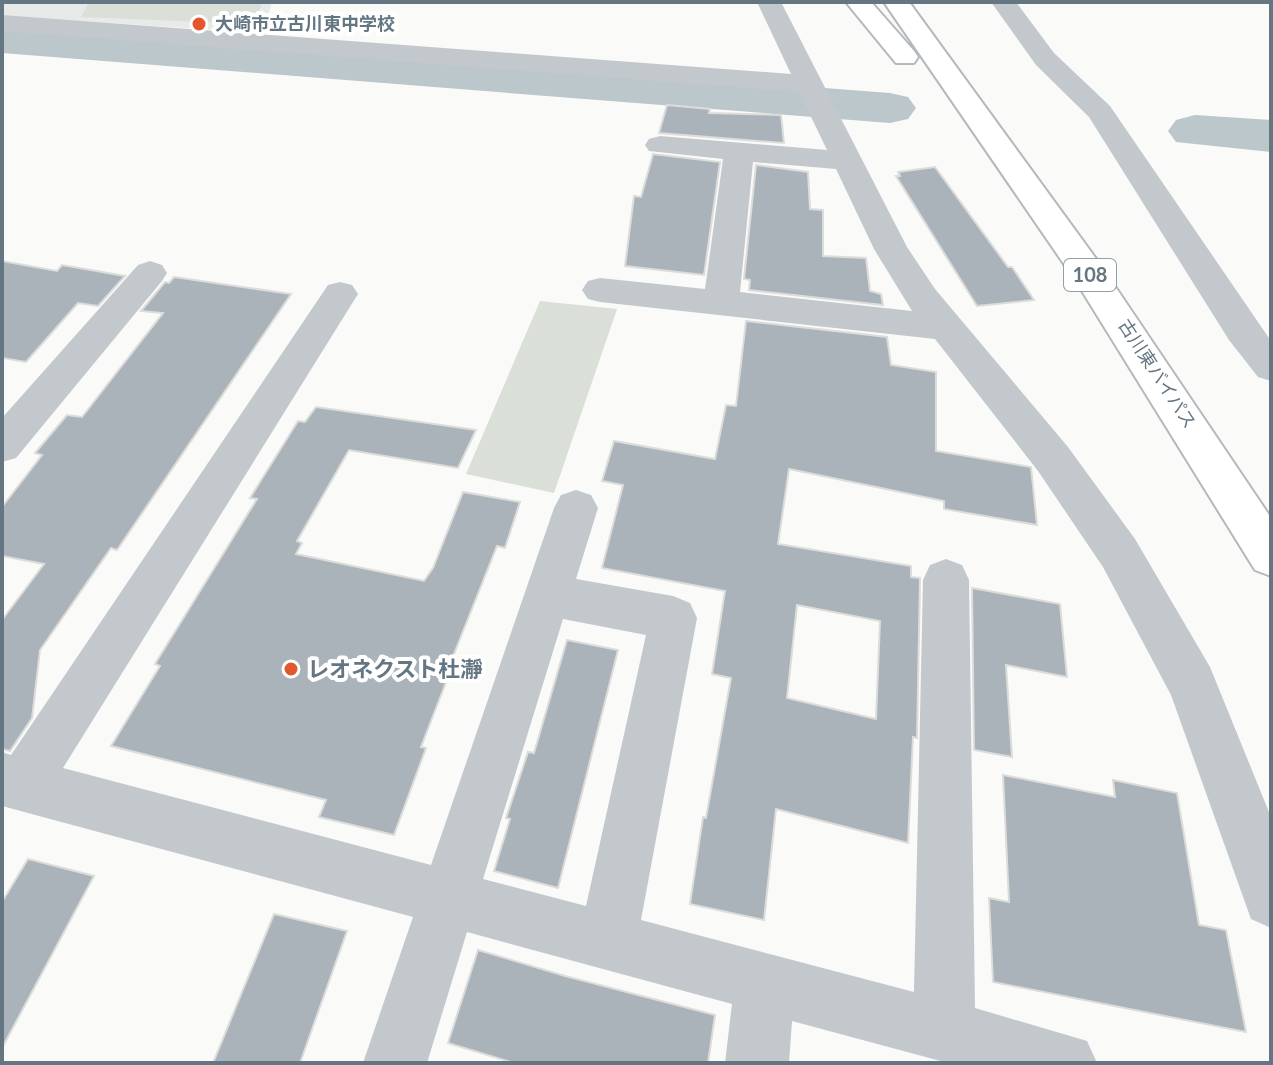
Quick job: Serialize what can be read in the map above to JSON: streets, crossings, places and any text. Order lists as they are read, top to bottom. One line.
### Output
{"streets":{"highway":["108","古川東バイパス"]},"places":["大崎市立古川東中学校","レオネクスト杜瀞"]}
